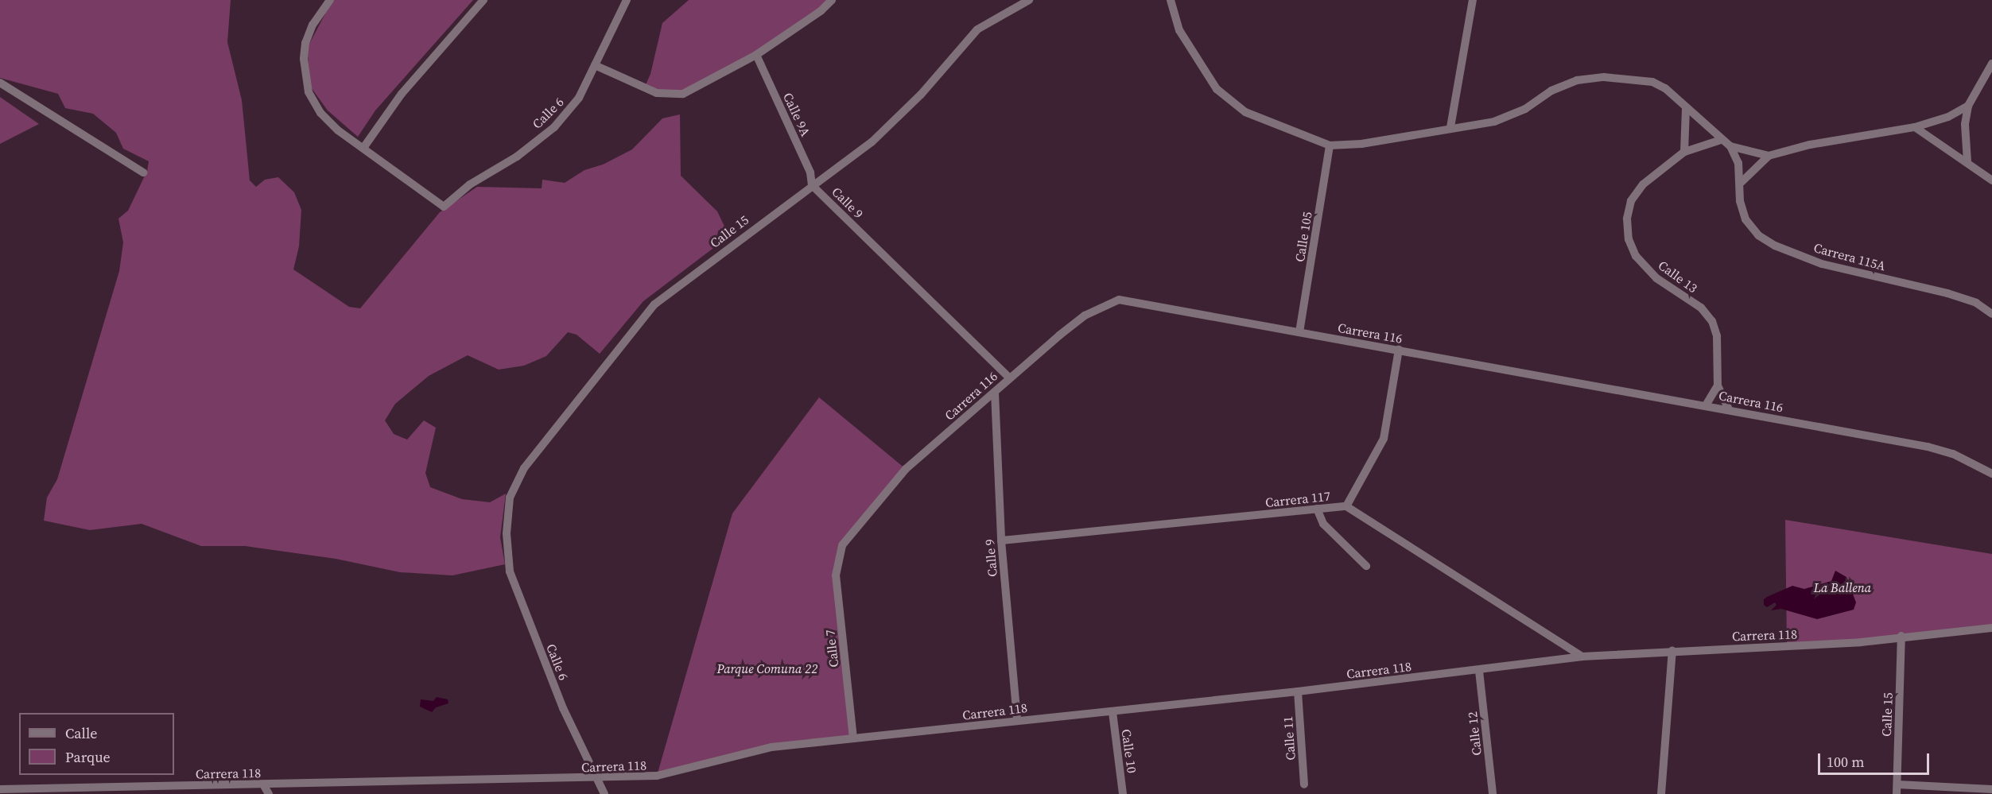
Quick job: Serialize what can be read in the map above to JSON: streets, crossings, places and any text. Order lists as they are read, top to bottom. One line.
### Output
{"streets":{"street":["Calle 6","Calle 9A","Calle 9","Calle 15","Calle 105","Carrera 115A","Calle 13","Carrera 116","Carrera 117","Carrera 118","Calle 7","Calle 12","Calle 11","Calle 10"]},"crossings":[["Calle 6","Calle 15"],["Calle 6","Carrera 118"],["Calle 9A","Calle 9"],["Calle 9A","Calle 15"],["Calle 9","Calle 15"],["Calle 9","Carrera 116"],["Calle 9","Carrera 117"],["Calle 9","Carrera 118"],["Calle 15","Carrera 118"],["Calle 105","Carrera 116"],["Calle 13","Carrera 116"],["Carrera 116","Calle 7"],["Carrera 117","Carrera 118"],["Carrera 118","Calle 7"],["Carrera 118","Calle 12"],["Carrera 118","Calle 11"],["Carrera 118","Calle 10"]],"parks":["La Ballena","Parque Comuna 22"],"legend":["Calle","Parque"],"scale_bar":"100 m"}
